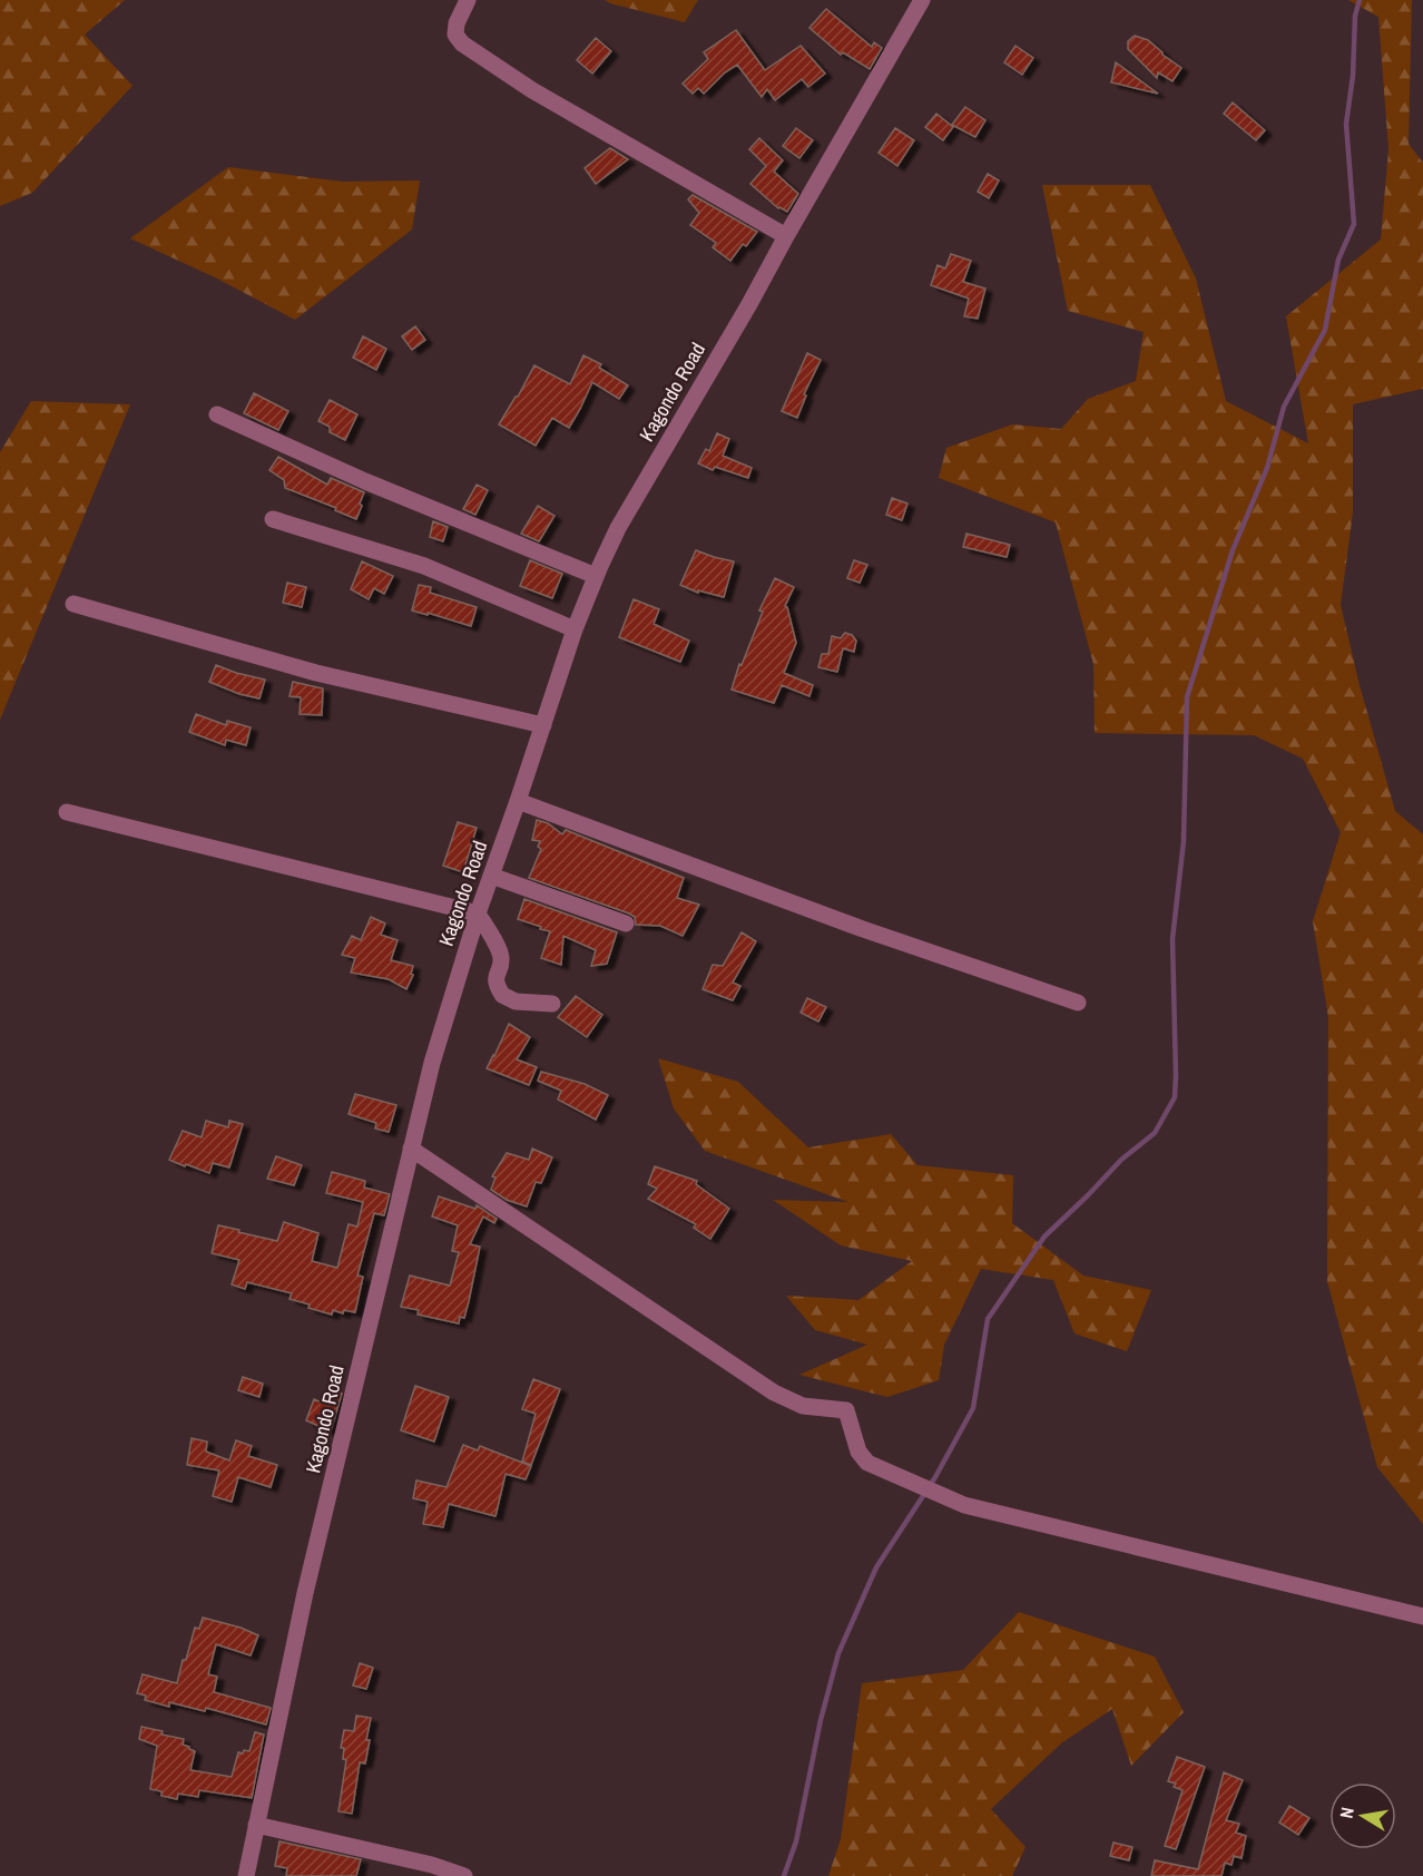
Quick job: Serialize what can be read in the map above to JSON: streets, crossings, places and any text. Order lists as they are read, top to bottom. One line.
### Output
{"streets":{"street":["Kagondo Road"]},"north":"left"}
